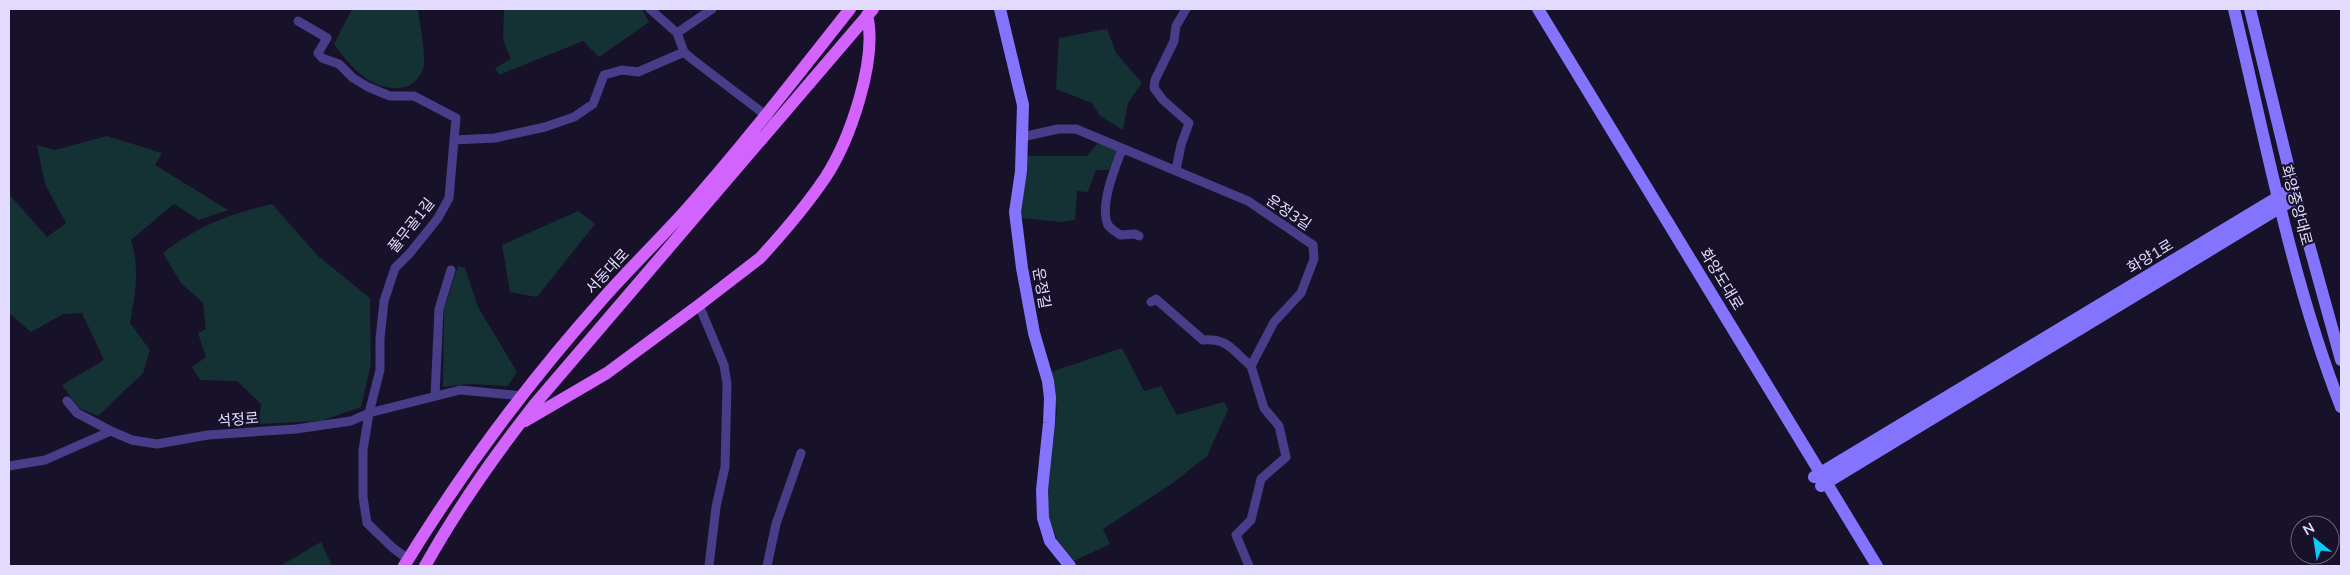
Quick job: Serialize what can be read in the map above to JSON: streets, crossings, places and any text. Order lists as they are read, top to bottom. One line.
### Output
{"streets":{"main road":["서동대로"],"street":["화양중앙대로","운정3길","풀무골1길","화양1로","화양도대로","운정길","석정로"]},"crossings":[["화양중앙대로","화양1로"],["운정3길","운정길"],["풀무골1길","서동대로"],["풀무골1길","석정로"],["화양1로","화양도대로"]],"north":"top left"}
